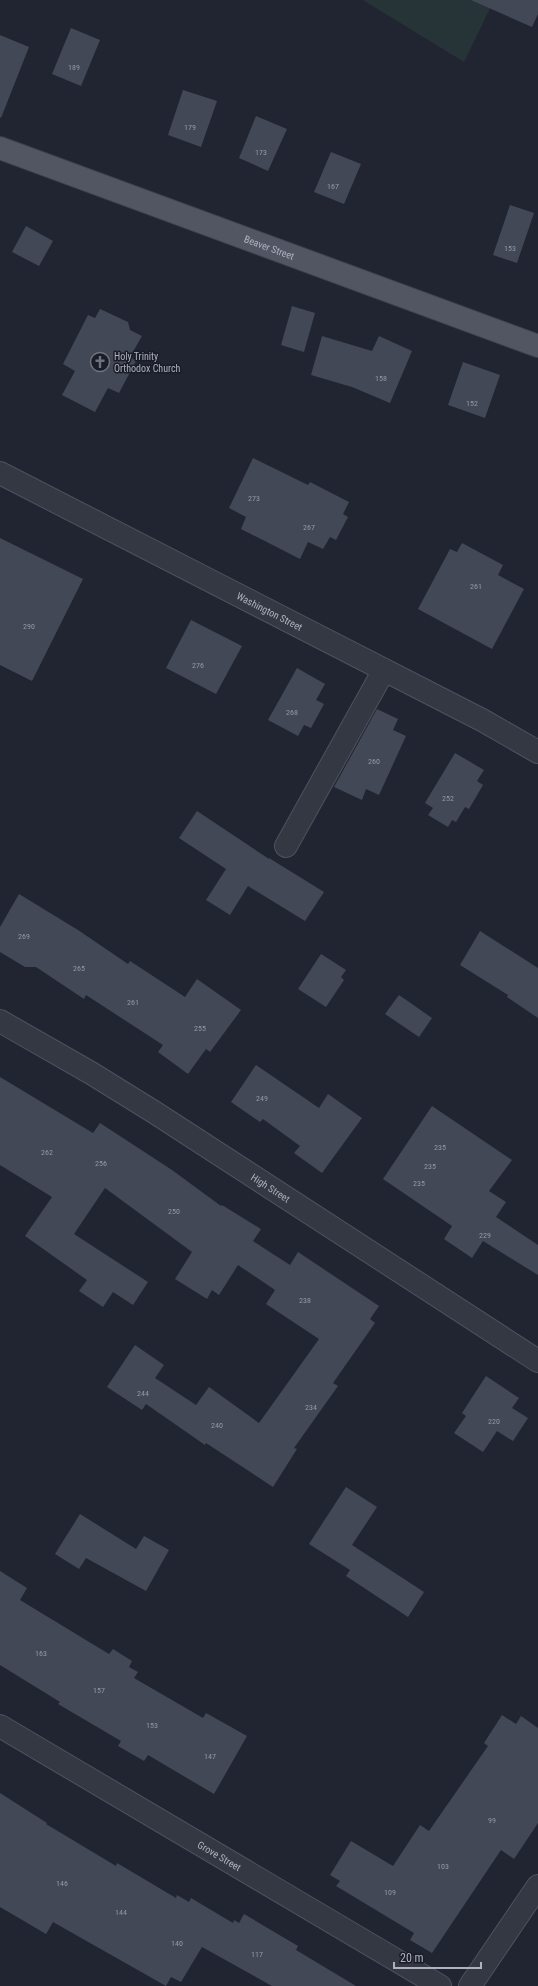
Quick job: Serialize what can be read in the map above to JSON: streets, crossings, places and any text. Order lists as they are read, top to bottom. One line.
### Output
{"streets":{"main road":["Beaver Street"],"street":["Washington Street","High Street","Grove Street"]},"places":{"church":["Holy Trinity Orthodox Church"]},"house_numbers":["189","179","173","167","153","158","152","273","267","261","290","276","268","260","252","269","265","261","255","249","235","262","256","235","235","250","229","238","244","234","220","240","163","157","153","147","99","103","146","109","144","140","117"],"scale_bar":"20 m"}
